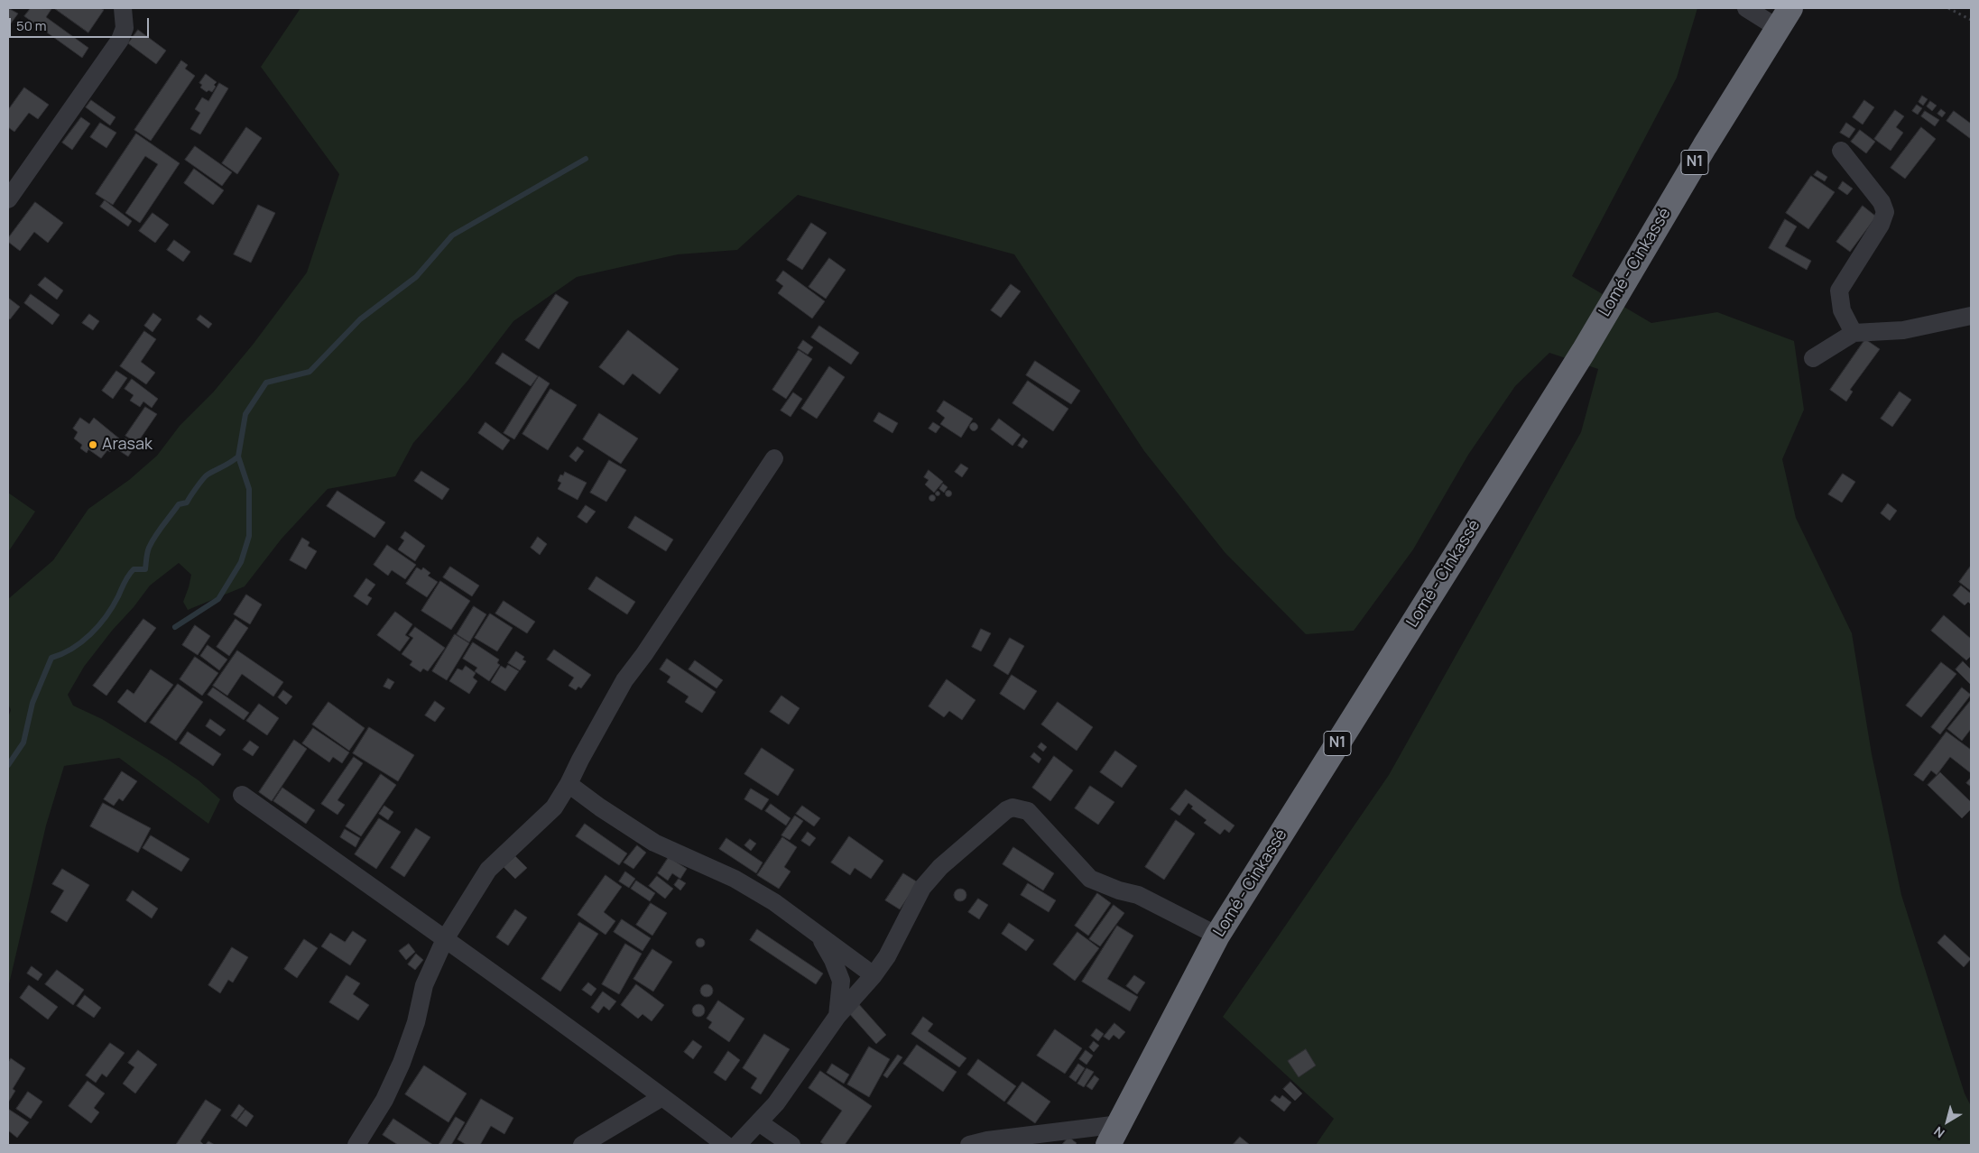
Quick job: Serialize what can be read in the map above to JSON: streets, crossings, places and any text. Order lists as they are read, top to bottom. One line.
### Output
{"streets":{"highway":["N1","Lomé - Cinkassé"]},"places":["Arasak"],"scale_bar":"50 m","north":"bottom left"}
